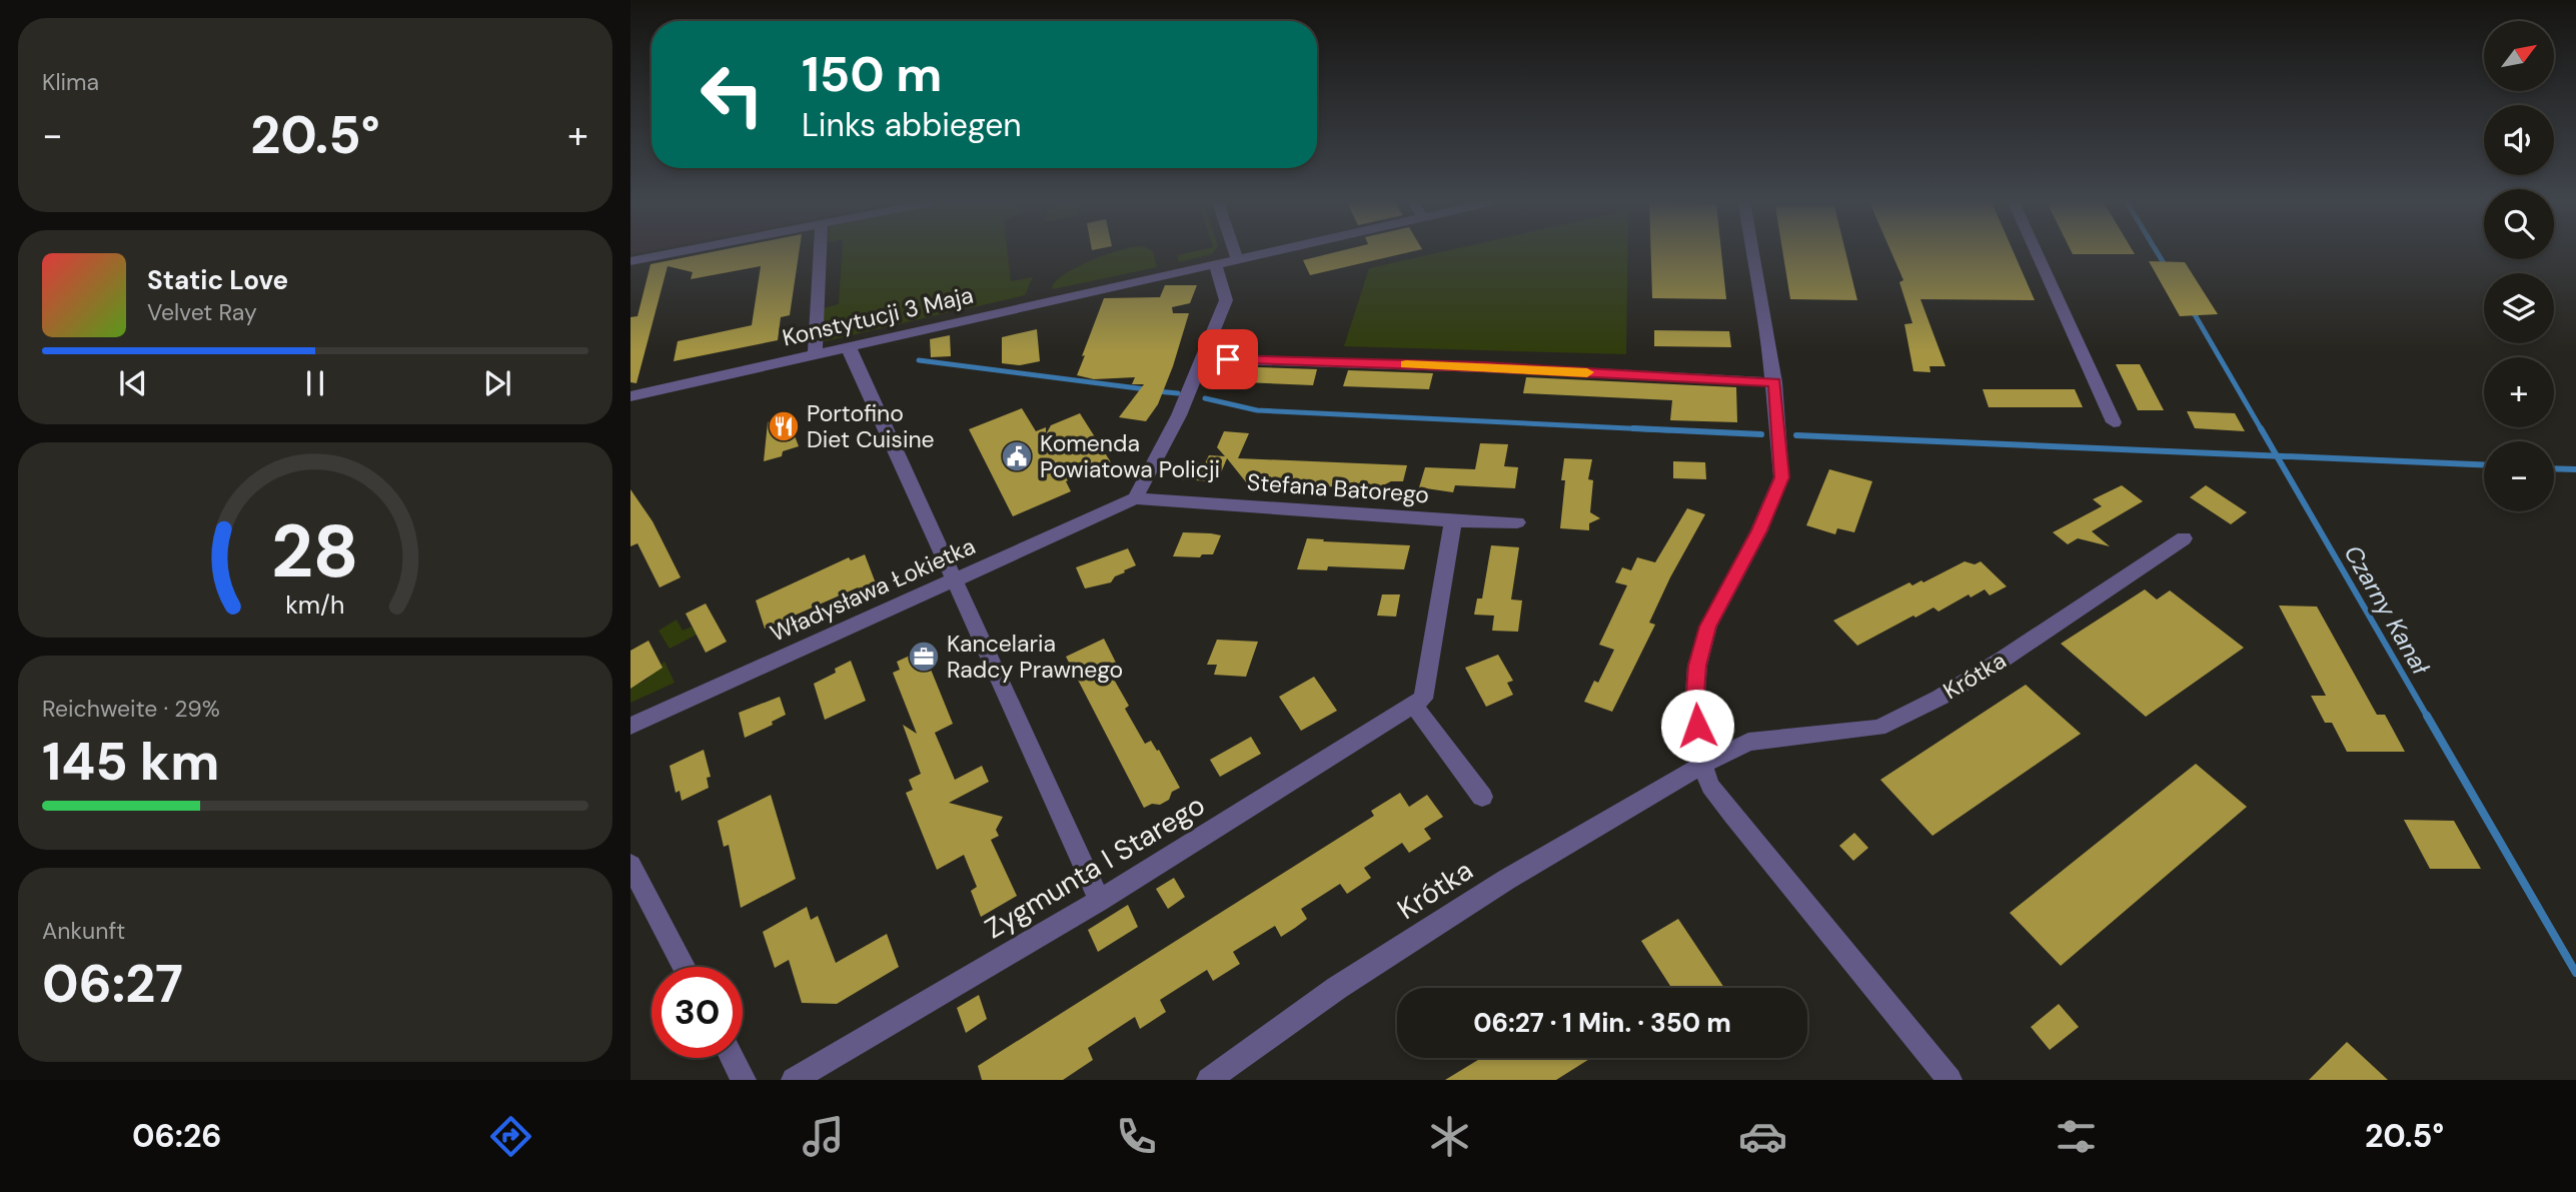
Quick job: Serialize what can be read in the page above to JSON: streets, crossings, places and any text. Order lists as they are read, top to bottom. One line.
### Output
{"streets":{"street":["Konstytucji 3 Maja","Stefana Batorego","Władysława Łokietka","Krótka","Zygmunta I Starego"]},"crossings":[["Stefana Batorego","Władysława Łokietka"],["Stefana Batorego","Zygmunta I Starego"]],"water":["Czarny Kanał"],"places":{"restaurant":["Portofino Diet Cuisine"],"public building":["Komenda Powiatowa Policji"],"office":["Kancelaria Radcy Prawnego"]},"north":"top right","page":{"tile":["Klima",["Reichweite · 29%","145 km"],["Ankunft","06:27"]],"map_buttons":["+","−"],"turn":["150 m","Links abbiegen"],"heat":["−","20.5°","+"],"song":["Static Love","Velvet Ray"],"limit":"30","trip":"06:27 · 1 Min. · 350 m","tabs":["06:26","20.5°"],"gauge":["28","km/h"]}}
